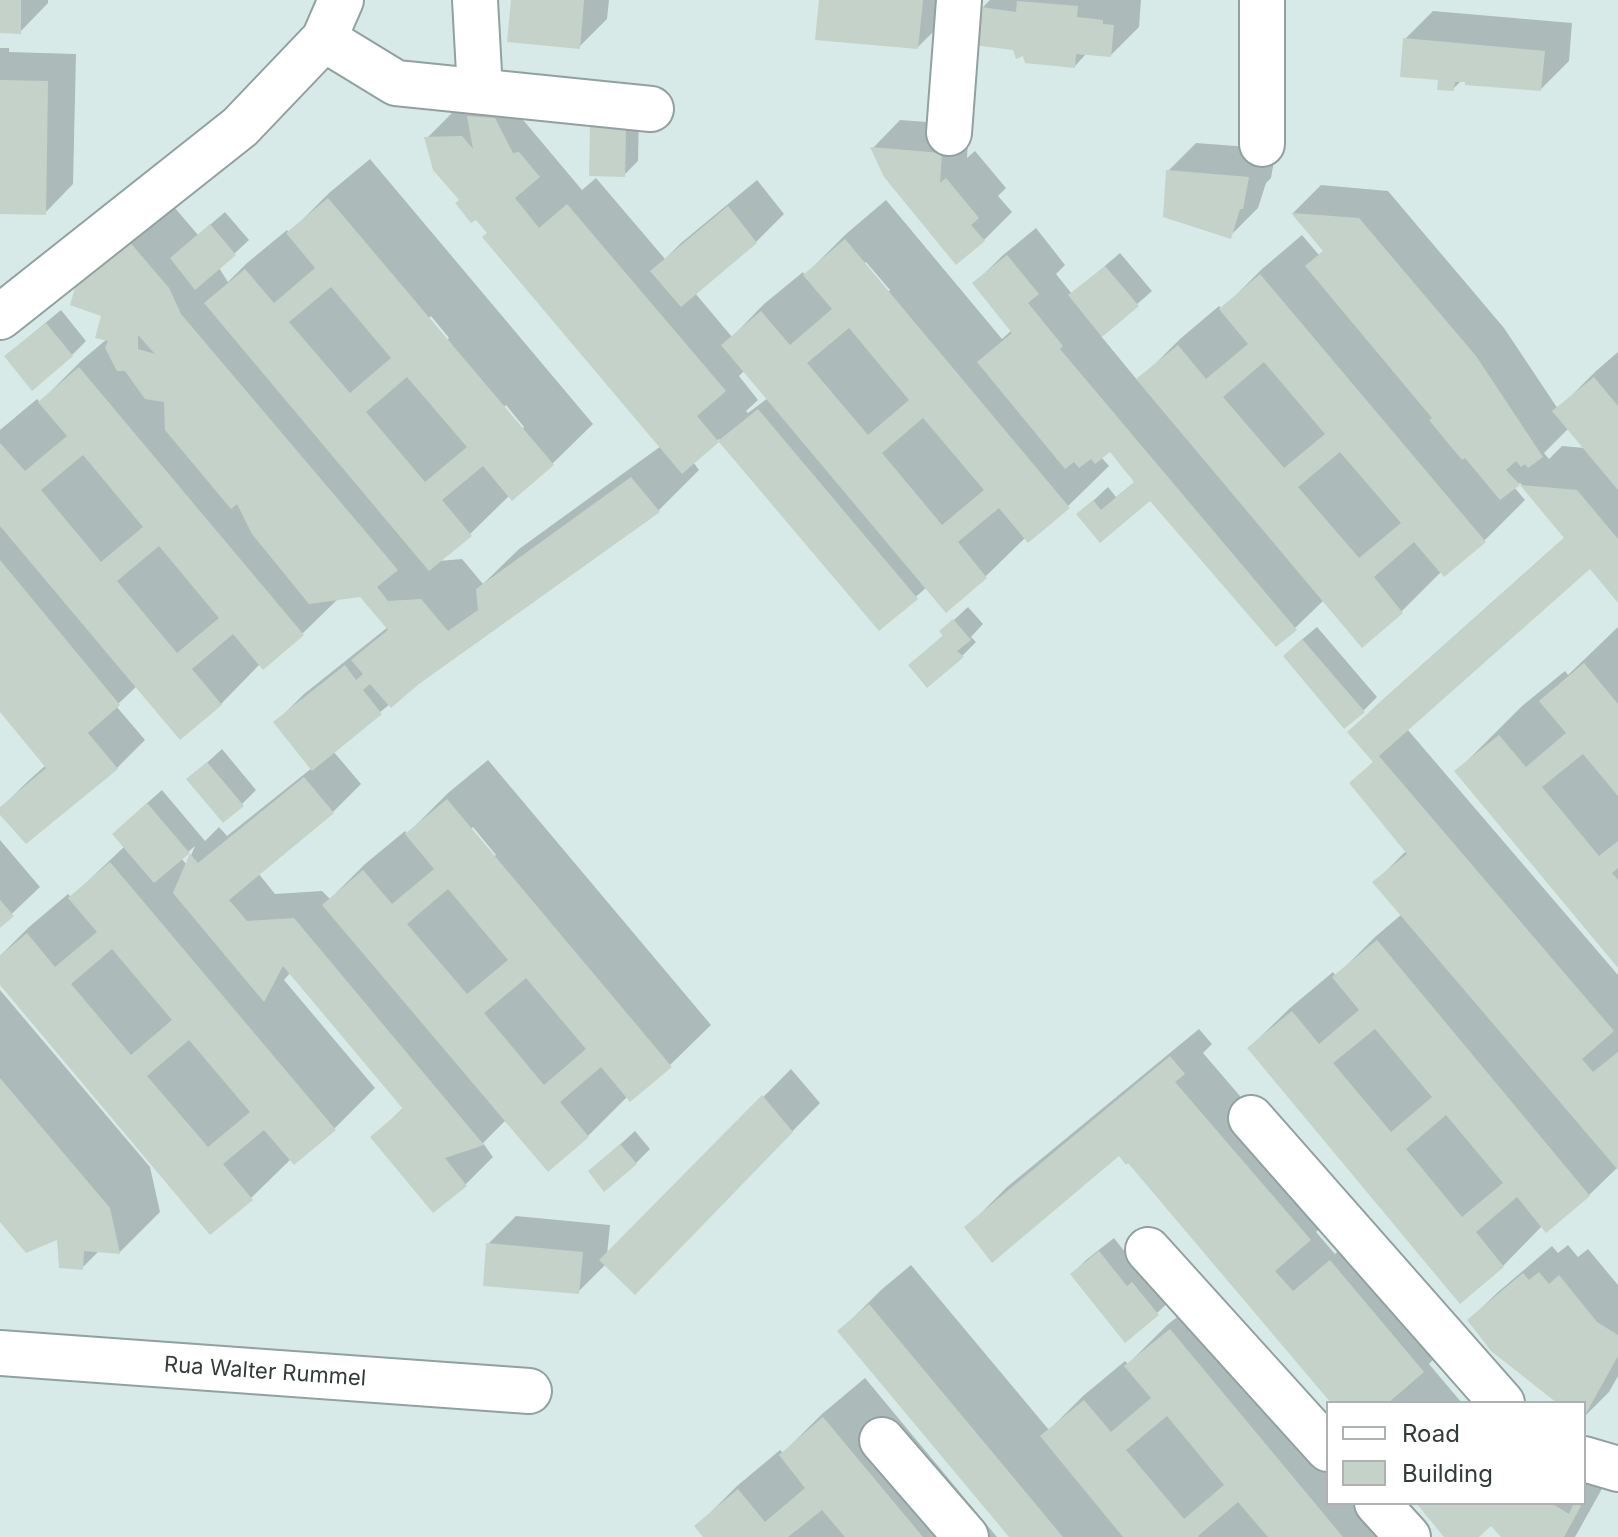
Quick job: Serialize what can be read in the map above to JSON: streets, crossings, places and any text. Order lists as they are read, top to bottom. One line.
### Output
{"streets":{"street":["Rua Walter Rummel"]},"legend":["Road","Building"]}
